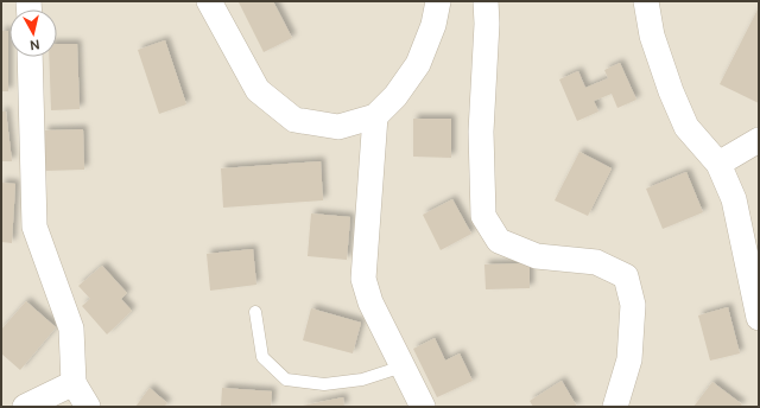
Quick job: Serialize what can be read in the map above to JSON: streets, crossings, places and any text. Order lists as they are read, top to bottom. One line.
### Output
{"north":"bottom"}
